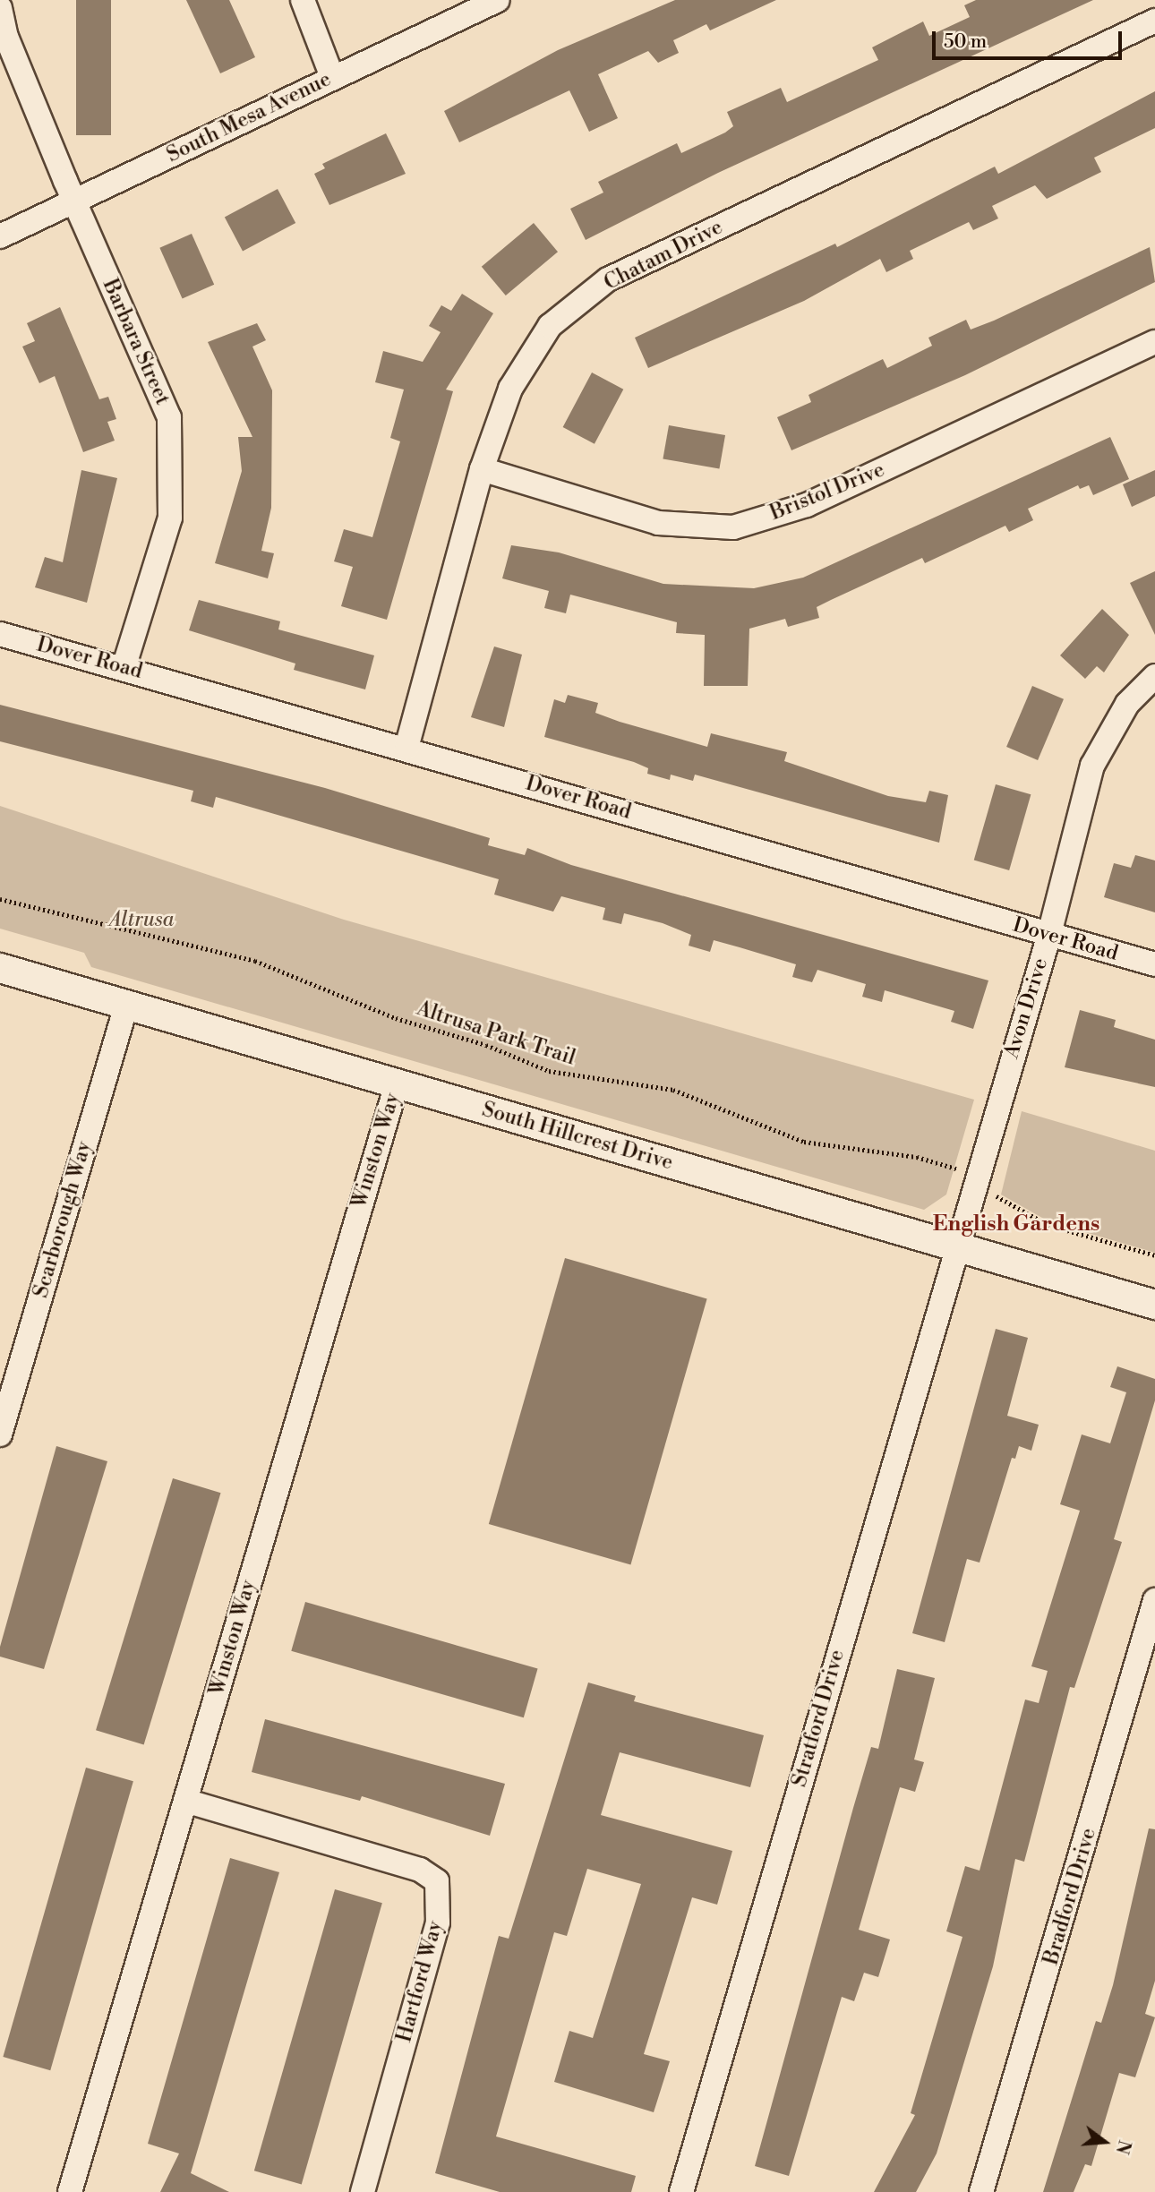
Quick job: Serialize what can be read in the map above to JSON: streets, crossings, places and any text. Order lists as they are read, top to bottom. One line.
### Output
{"streets":{"street":["South Mesa Avenue","Chatam Drive","Barbara Street","Bristol Drive","Dover Road","Avon Drive","South Hillcrest Drive","Winston Way","Scarborough Way","Stratford Drive","Bradford Drive","Hartford Way"],"path":["Altrusa Park Trail"]},"crossings":[["South Mesa Avenue","Barbara Street"],["Chatam Drive","Bristol Drive"],["Chatam Drive","Dover Road"],["Barbara Street","Dover Road"],["Dover Road","Avon Drive"],["Avon Drive","Altrusa Park Trail"],["Avon Drive","South Hillcrest Drive"],["Avon Drive","Stratford Drive"],["South Hillcrest Drive","Winston Way"],["South Hillcrest Drive","Scarborough Way"],["South Hillcrest Drive","Stratford Drive"],["Winston Way","Hartford Way"]],"districts":["English Gardens"],"parks":["Altrusa"],"scale_bar":"50 m","north":"right"}
